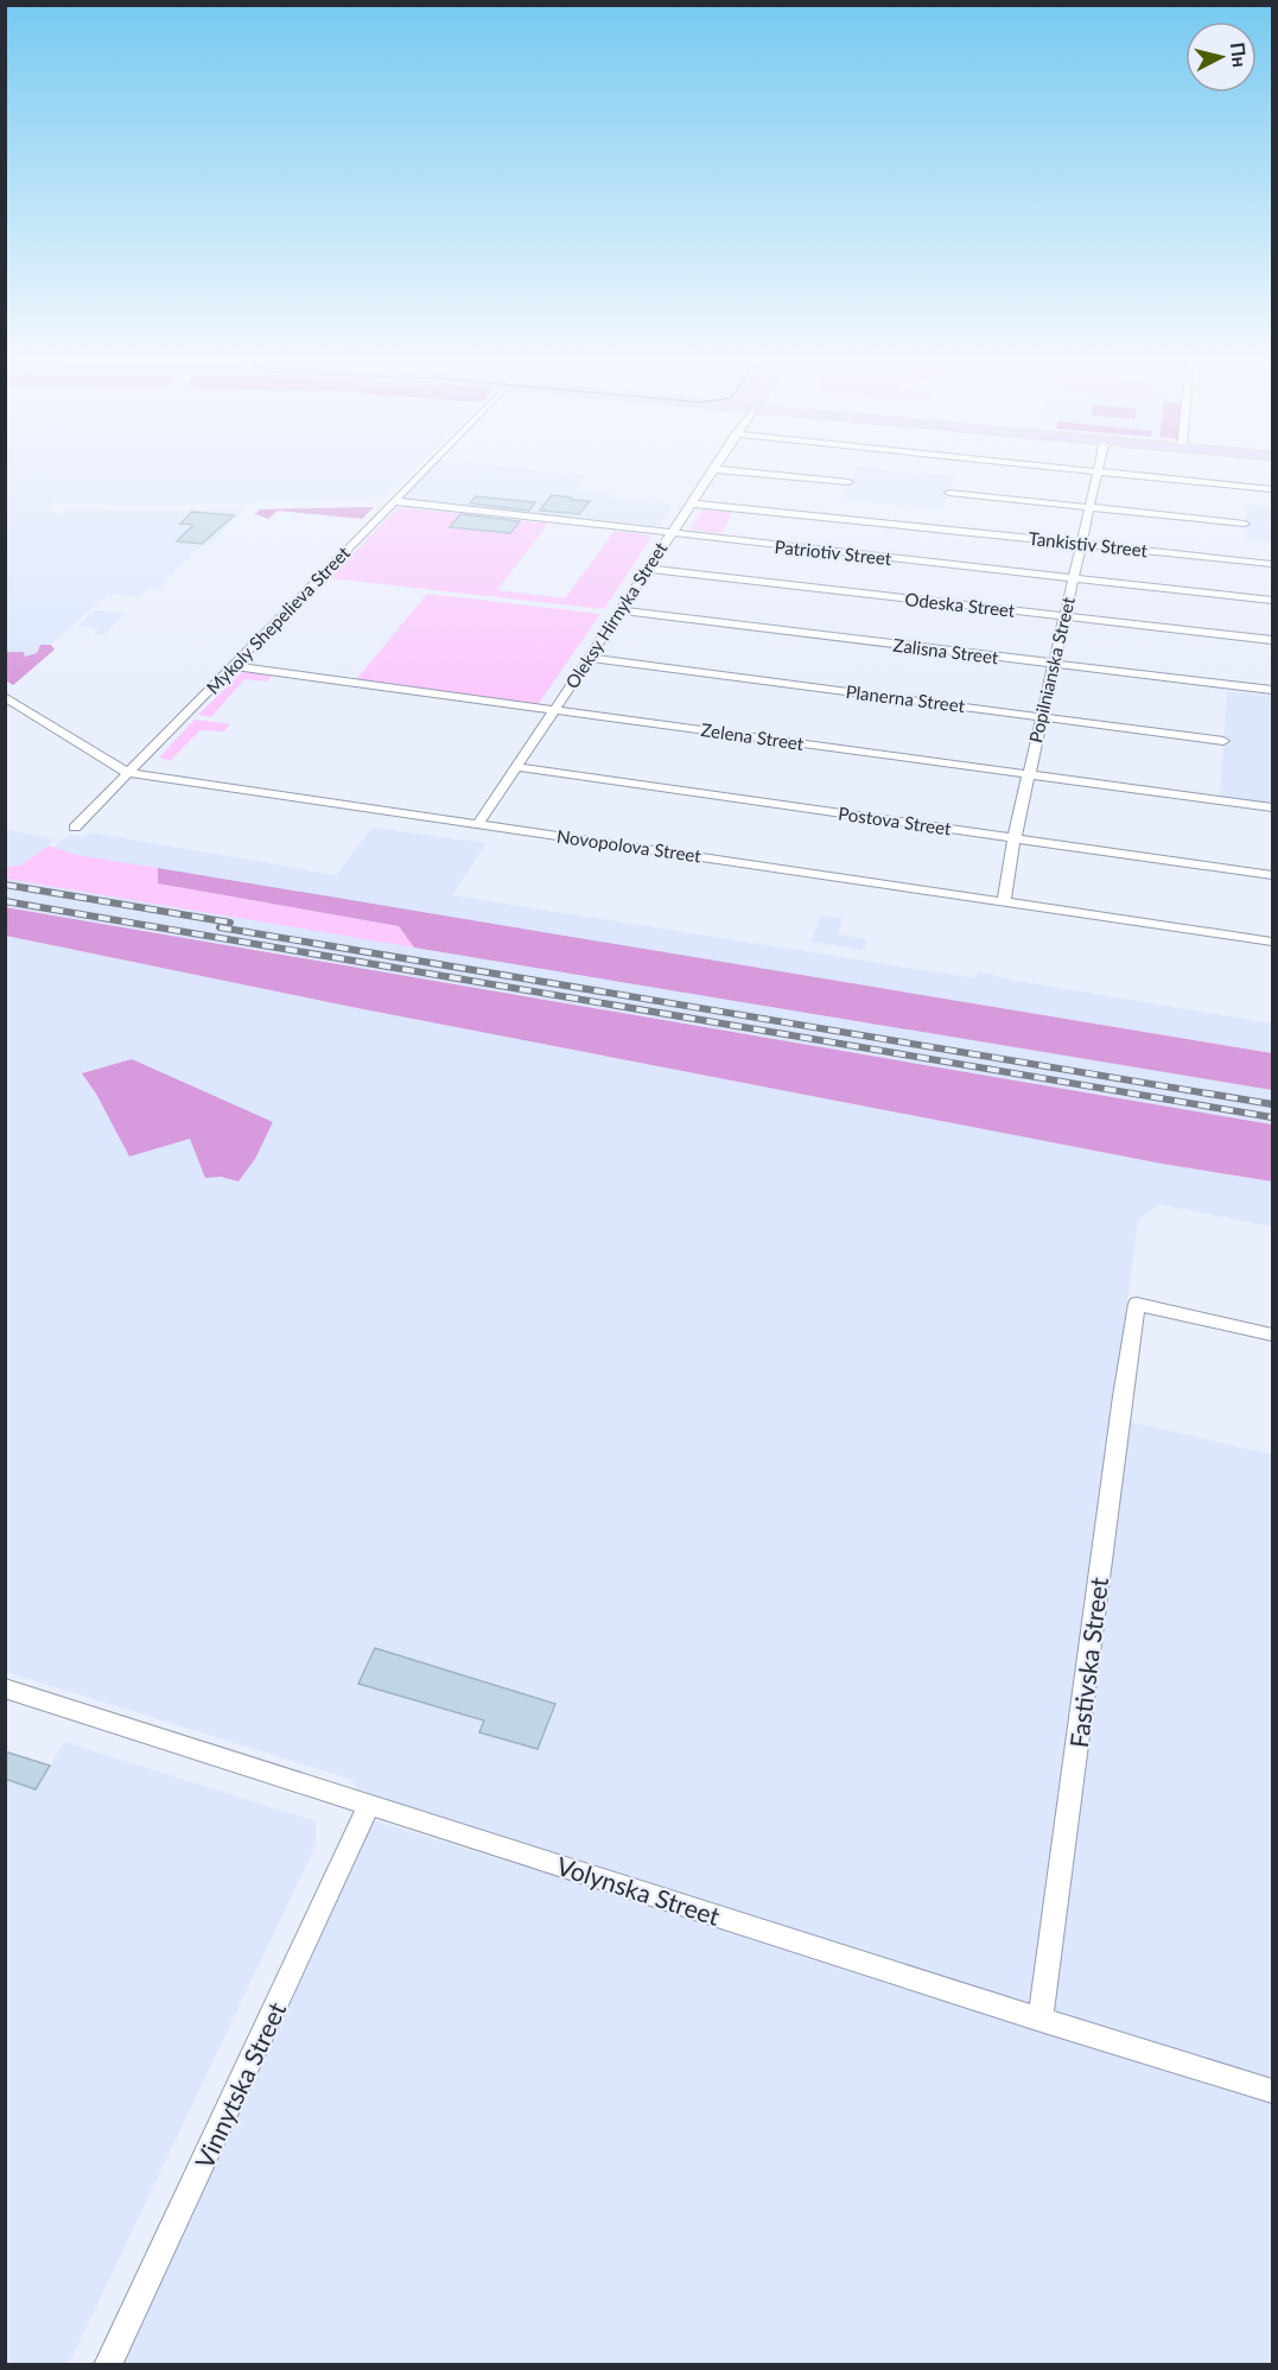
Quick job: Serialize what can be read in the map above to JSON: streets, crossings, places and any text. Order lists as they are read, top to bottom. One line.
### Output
{"streets":{"street":["Tankistiv Street","Patriotiv Street","Odeska Street","Oleksy Hirnyka Street","Mykoly Shepelieva Street","Zalisna Street","Popilnianska Street","Planerna Street","Zelena Street","Postova Street","Novopolova Street","Fastivska Street","Volynska Street","Vinnytska Street"]},"crossings":[["Tankistiv Street","Oleksy Hirnyka Street"],["Tankistiv Street","Popilnianska Street"],["Patriotiv Street","Oleksy Hirnyka Street"],["Patriotiv Street","Mykoly Shepelieva Street"],["Patriotiv Street","Popilnianska Street"],["Odeska Street","Oleksy Hirnyka Street"],["Odeska Street","Popilnianska Street"],["Oleksy Hirnyka Street","Zalisna Street"],["Oleksy Hirnyka Street","Planerna Street"],["Oleksy Hirnyka Street","Zelena Street"],["Oleksy Hirnyka Street","Postova Street"],["Oleksy Hirnyka Street","Novopolova Street"],["Mykoly Shepelieva Street","Zelena Street"],["Mykoly Shepelieva Street","Novopolova Street"],["Zalisna Street","Popilnianska Street"],["Popilnianska Street","Planerna Street"],["Popilnianska Street","Zelena Street"],["Popilnianska Street","Postova Street"],["Popilnianska Street","Novopolova Street"],["Fastivska Street","Volynska Street"],["Volynska Street","Vinnytska Street"]],"north":"right"}
